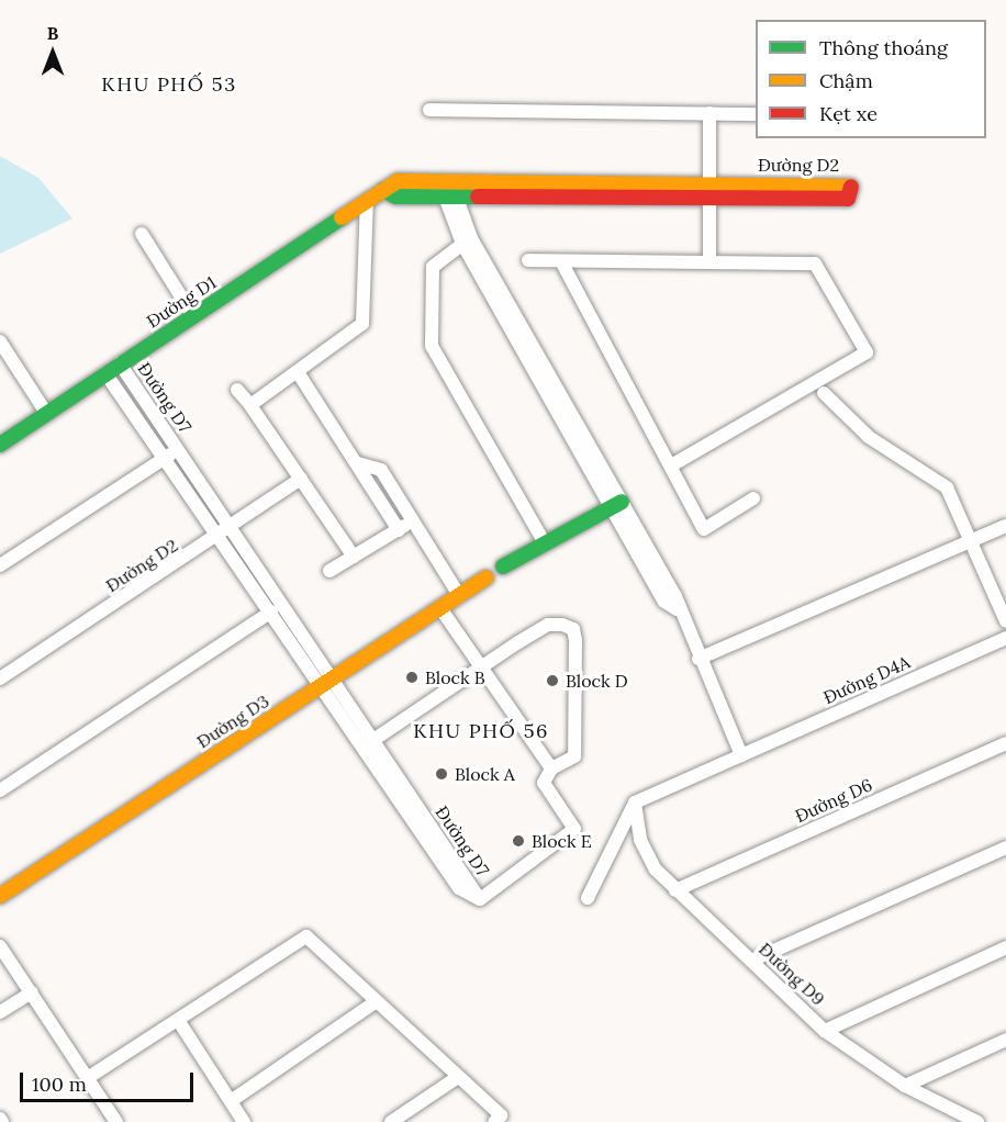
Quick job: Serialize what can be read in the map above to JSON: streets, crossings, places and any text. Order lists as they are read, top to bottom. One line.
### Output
{"streets":{"street":["Đường D2","Đường D1","Đường D7","Đường D4A","Đường D3","Đường D6","Đường D9"]},"crossings":[["Đường D2","Đường D1"],["Đường D2","Đường D7"],["Đường D1","Đường D7"],["Đường D7","Đường D3"],["Đường D4A","Đường D9"],["Đường D6","Đường D9"]],"districts":["KHU PHỐ 53","KHU PHỐ 56"],"places":["Block B","Block D","Block A","Block E"],"legend":["Thông thoáng","Chậm","Kẹt xe"],"scale_bar":"100 m","north":"top"}
